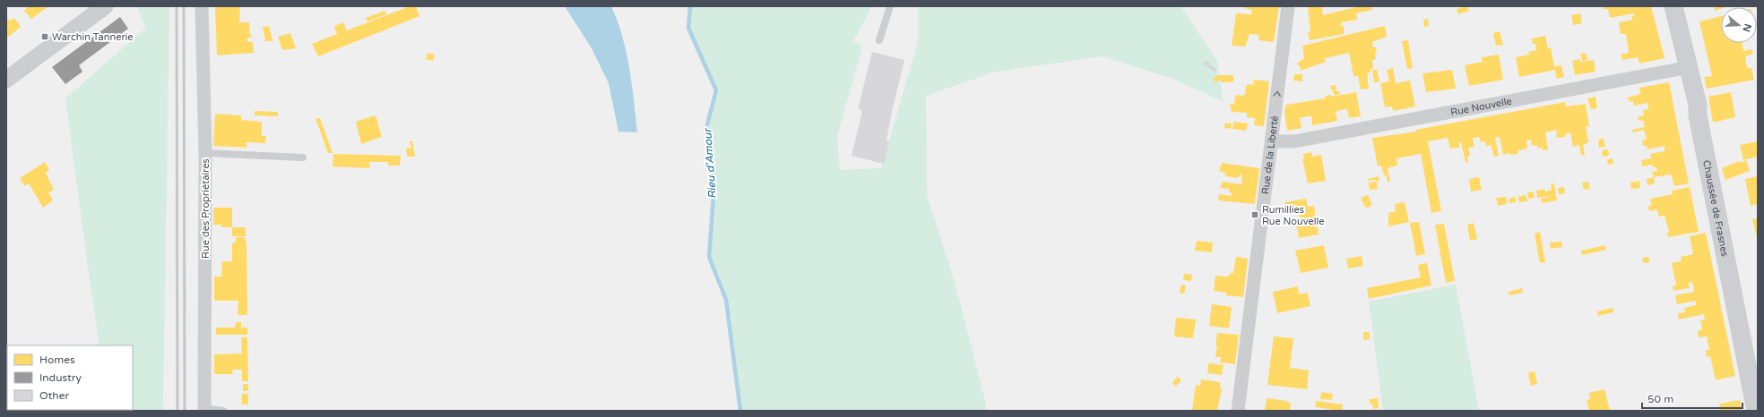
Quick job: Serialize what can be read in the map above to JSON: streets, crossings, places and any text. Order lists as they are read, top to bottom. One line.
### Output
{"streets":{"main road":["Chaussée de Frasnes"],"street":["Rue Nouvelle","Rue de la Liberté","Rue des Propriétaires"]},"crossings":[["Rue Nouvelle","Rue de la Liberté"],["Rue Nouvelle","Chaussée de Frasnes"]],"water":["Rieu d'Amour"],"places":{"transit":["Warchin Tannerie","Rumillies Rue Nouvelle"]},"legend":["Homes","Industry","Other"],"scale_bar":"50 m","north":"right"}
